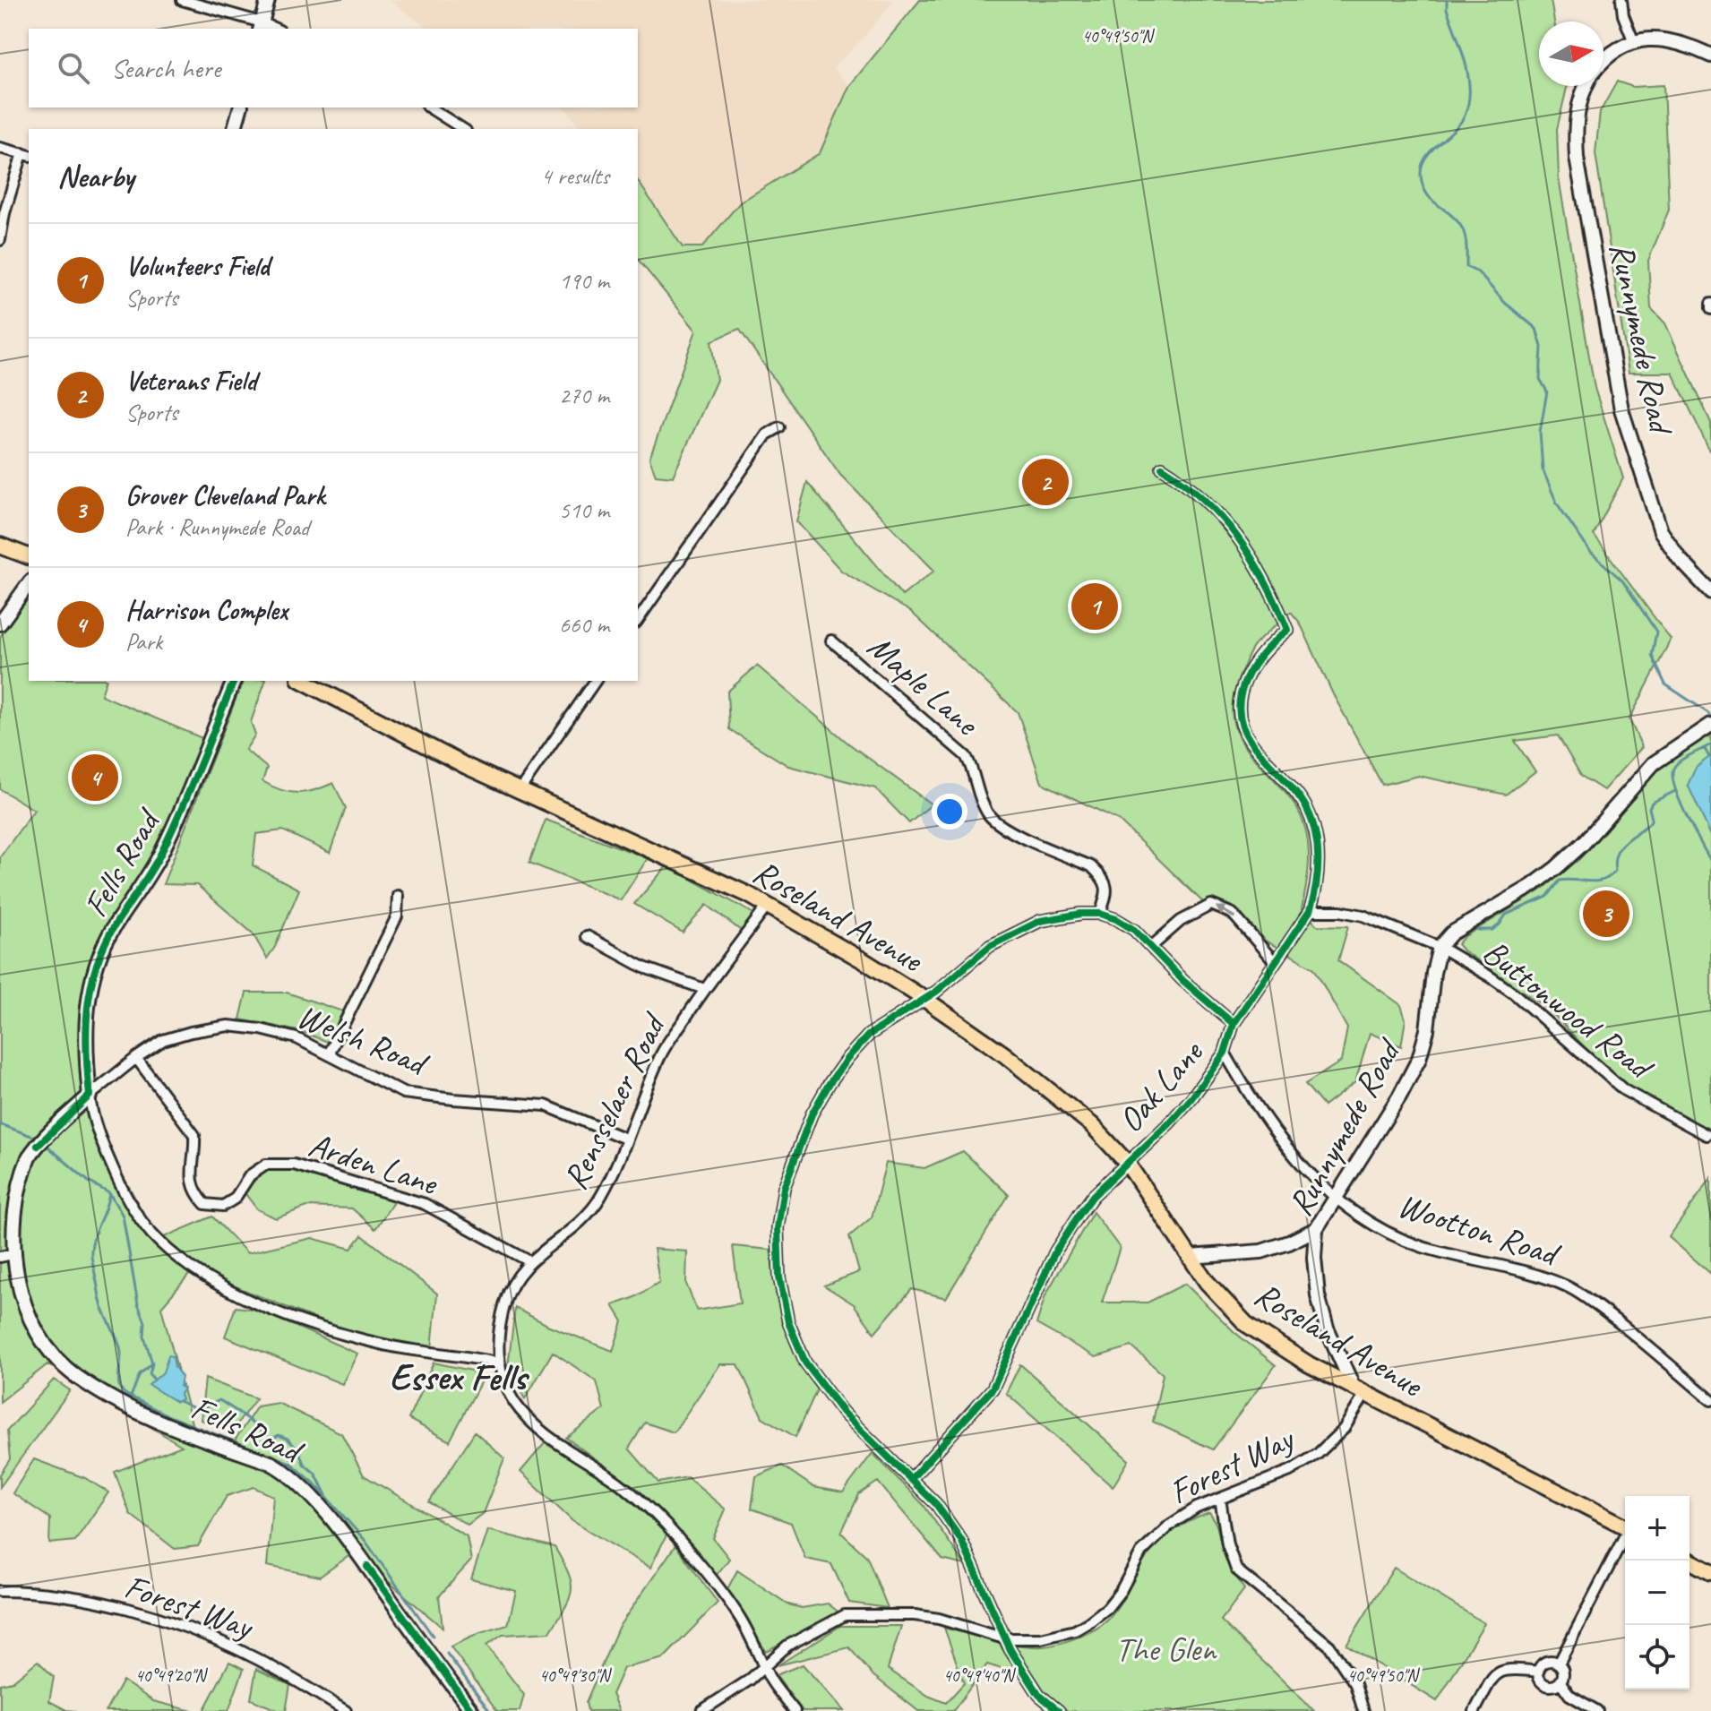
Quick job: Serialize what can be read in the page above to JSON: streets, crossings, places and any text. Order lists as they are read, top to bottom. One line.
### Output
{"streets":{"main road":["Roseland Avenue"],"street":["Runnymede Road","Maple Lane","Fells Road","Buttonwood Road","Welsh Road","Oak Lane","Rensselaer Road","Arden Lane","Wootton Road","Forest Way"]},"crossings":[["Runnymede Road","Roseland Avenue"],["Runnymede Road","Buttonwood Road"],["Runnymede Road","Wootton Road"],["Runnymede Road","Forest Way"],["Fells Road","Welsh Road"],["Roseland Avenue","Oak Lane"],["Roseland Avenue","Rensselaer Road"],["Roseland Avenue","Forest Way"],["Buttonwood Road","Oak Lane"],["Welsh Road","Rensselaer Road"],["Welsh Road","Arden Lane"],["Oak Lane","Wootton Road"],["Rensselaer Road","Arden Lane"],["Rensselaer Road","Forest Way"]],"districts":["Essex Fells"],"parks":["The Glen"],"north":"right","page":{"search":"Search here","heading":["Nearby","4 results"],"list":[{"mark":"1","name":"Volunteers Field","note":"Sports","value":"190 m"},{"mark":"2","name":"Veterans Field","note":"Sports","value":"270 m"},{"mark":"3","name":"Grover Cleveland Park","note":"Park · Runnymede Road","value":"510 m"},{"mark":"4","name":"Harrison Complex","note":"Park","value":"660 m"}],"pins":["2","1","4","3"],"map_buttons":["+","−"]},"coordinates":["40°49'50\"N","40°49'20\"N","40°49'30\"N","40°49'40\"N"]}
